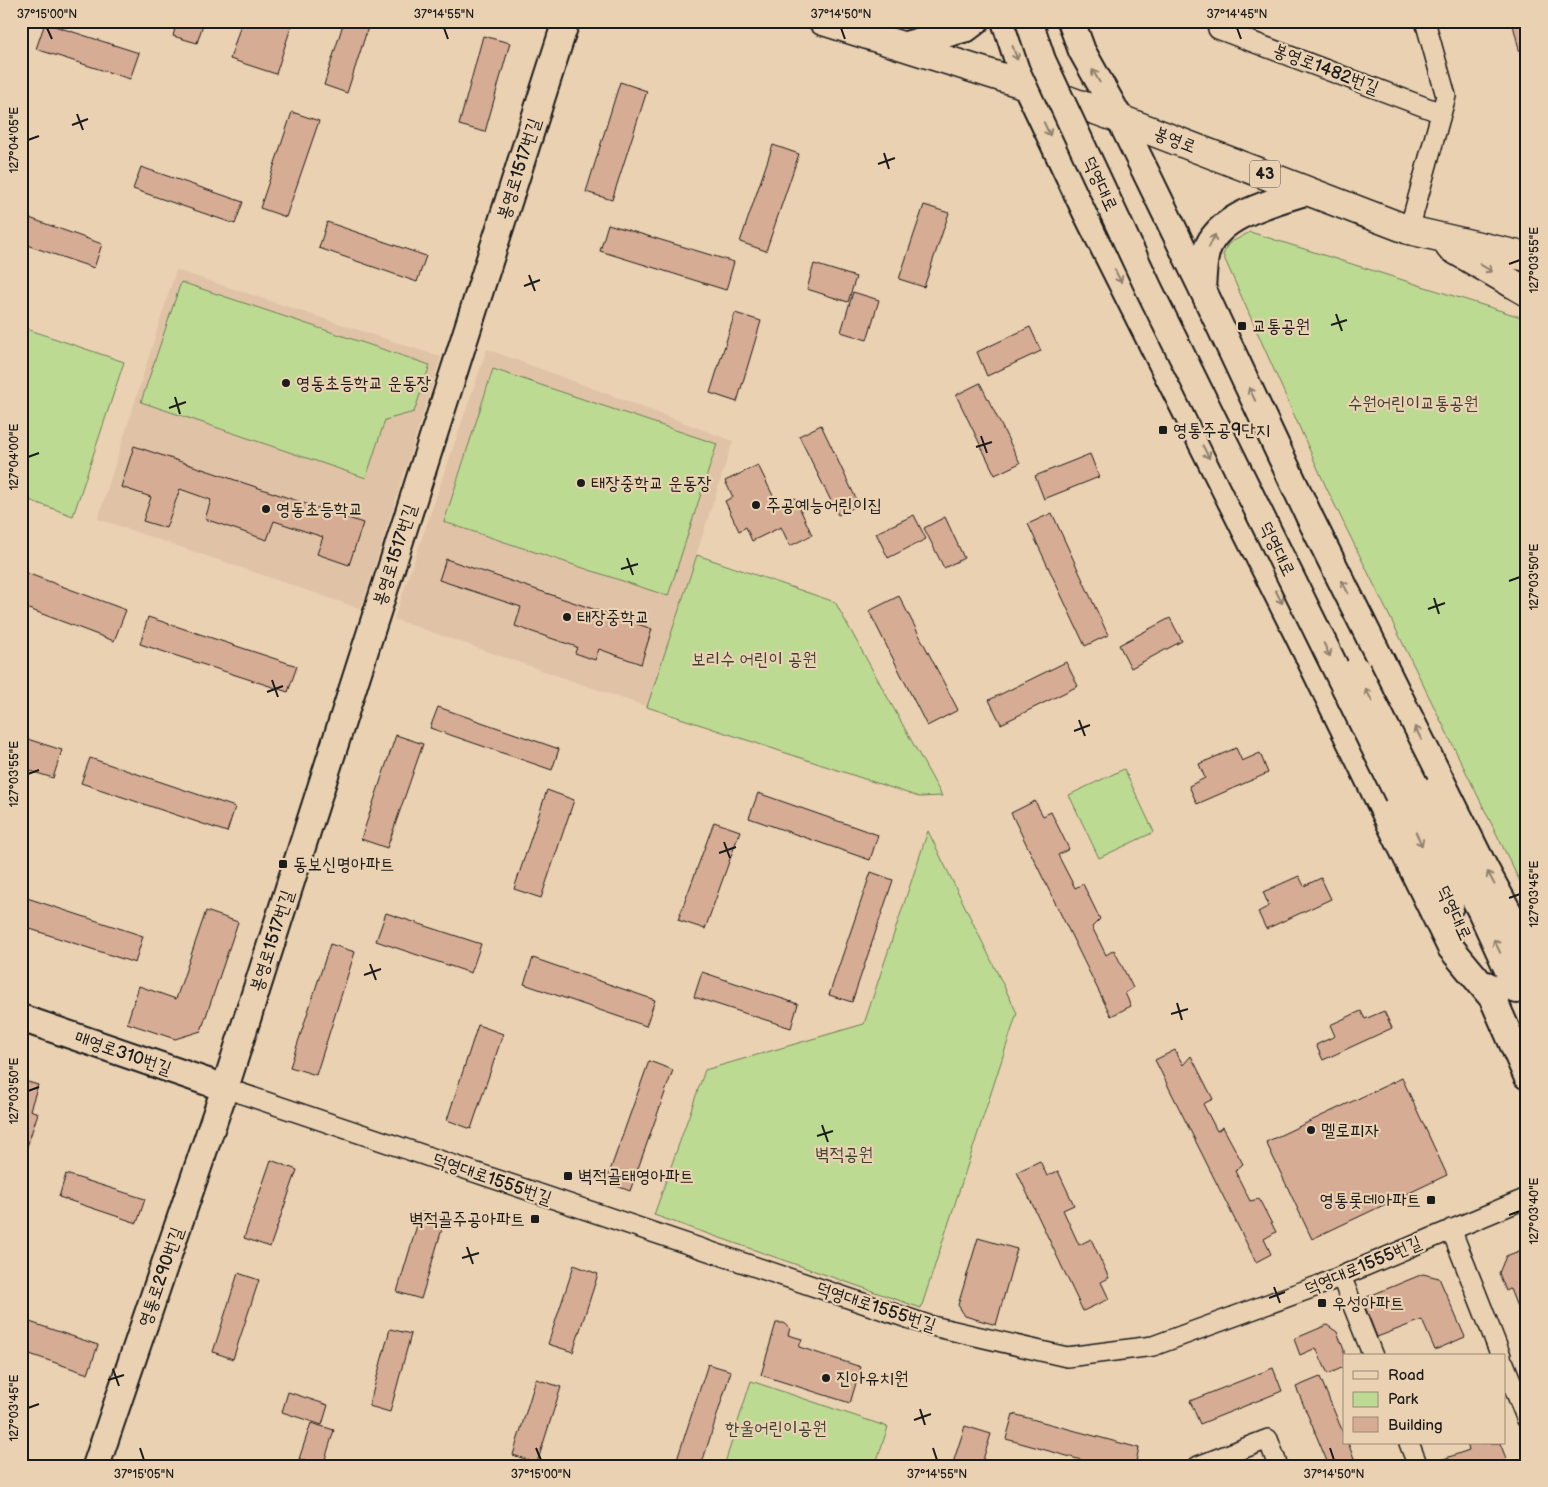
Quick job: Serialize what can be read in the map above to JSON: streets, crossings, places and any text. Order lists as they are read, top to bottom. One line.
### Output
{"streets":{"main road":["봉영로","봉영로1517번길","43","덕영대로","매영로310번길","영통로290번길"],"street":["봉영로1482번길","덕영대로1555번길"]},"crossings":[["봉영로1517번길","매영로310번길"],["봉영로1517번길","덕영대로1555번길"],["봉영로1517번길","영통로290번길"],["매영로310번길","덕영대로1555번길"],["매영로310번길","영통로290번길"],["덕영대로1555번길","영통로290번길"]],"parks":["수원어린이교통공원","보리수 어린이 공원","벽적공원","한울어린이공원"],"places":{"transit":["교통공원","영통주공9단지","동보신명아파트","벽적골태영아파트","영통롯데아파트","벽적골주공아파트","우성아파트"],"other":["영동초등학교 운동장","태장중학교 운동장","주공예능어린이집","영동초등학교","태장중학교","멜로피자","진아유치원"]},"legend":["Road","Park","Building"],"coordinates":["37°15'00\"N","37°14'55\"N","37°14'50\"N","37°14'45\"N","127°04'05\"E","127°03'55\"E","127°04'00\"E","127°03'50\"E","127°03'45\"E","127°03'40\"E","37°15'05\"N"]}
